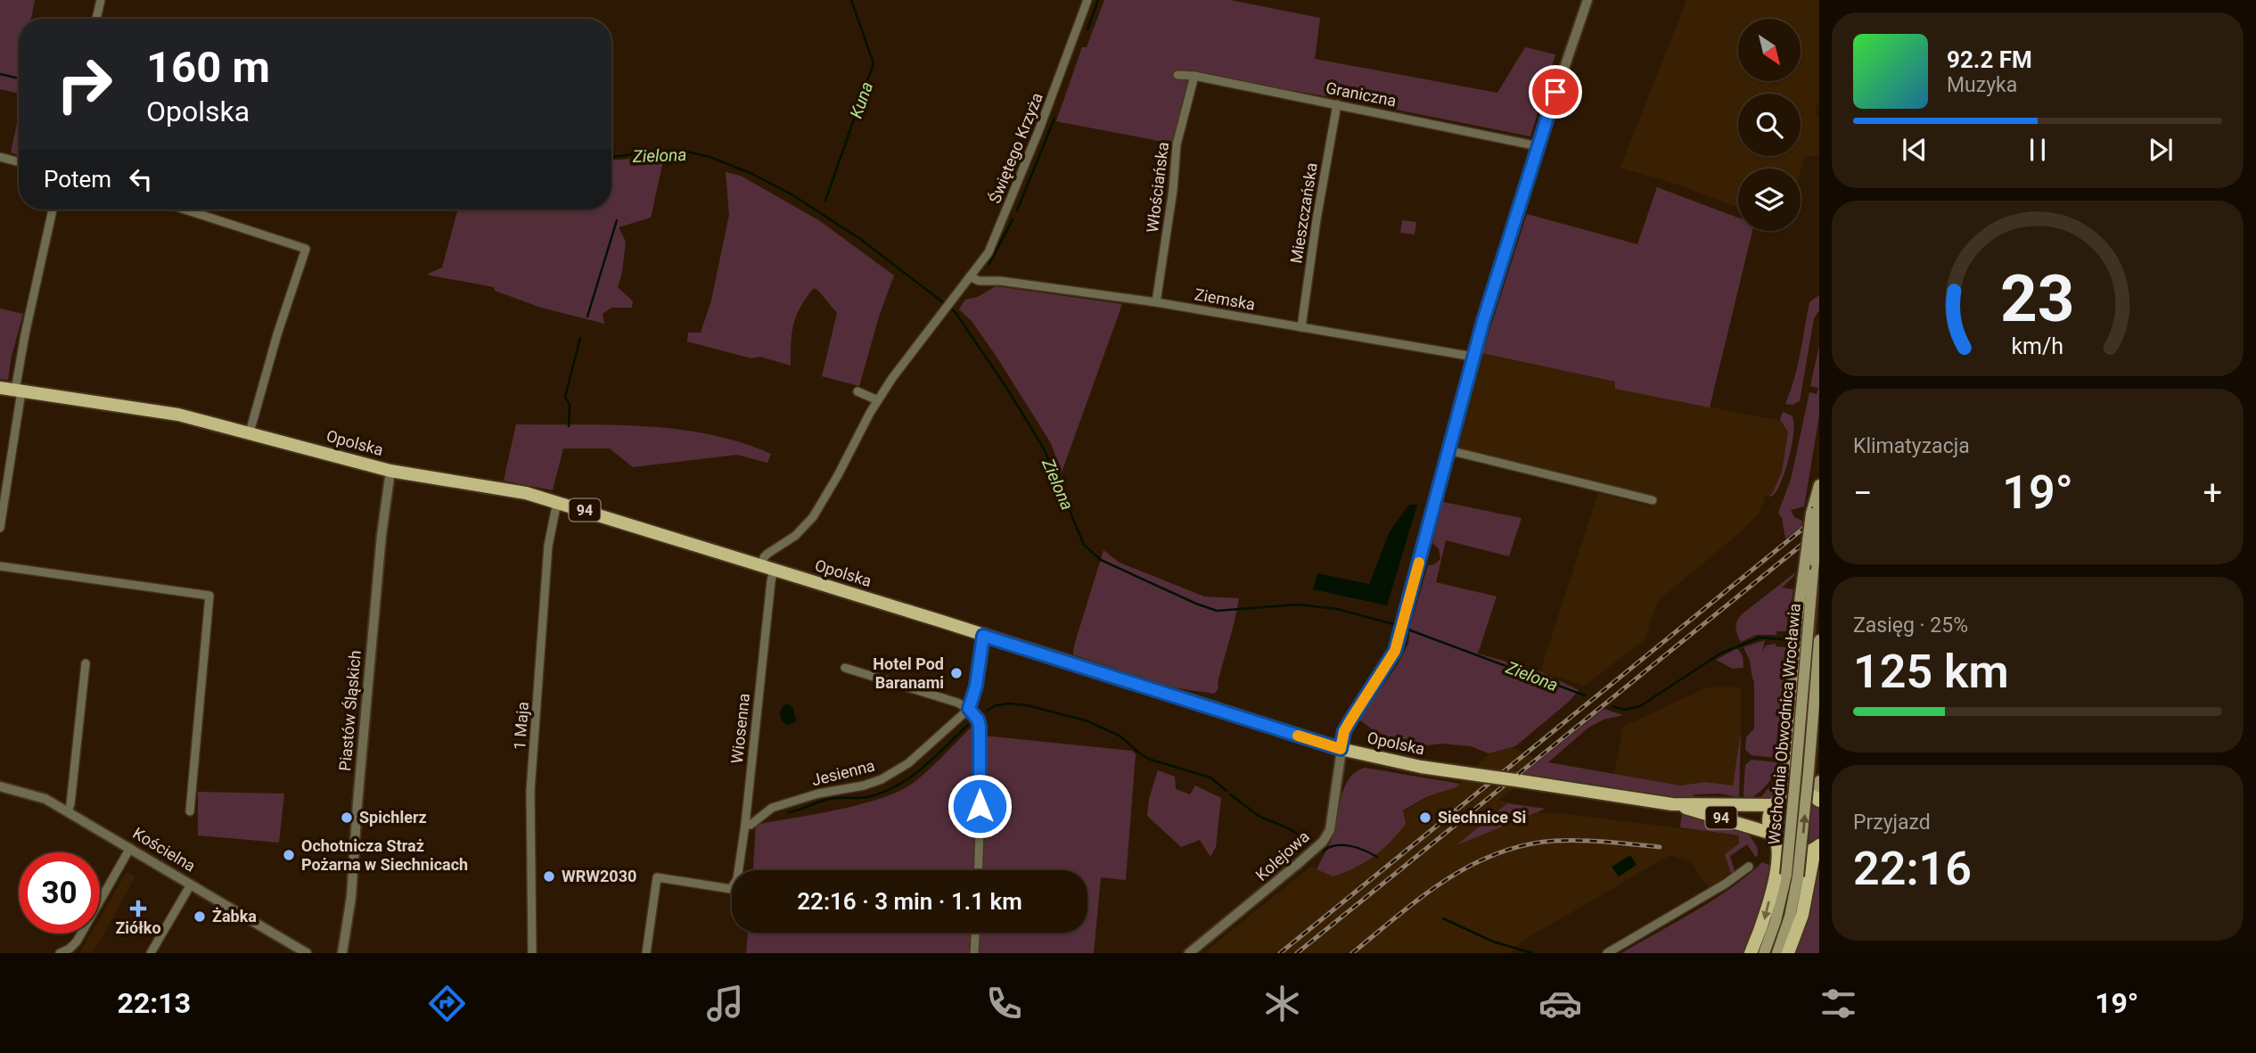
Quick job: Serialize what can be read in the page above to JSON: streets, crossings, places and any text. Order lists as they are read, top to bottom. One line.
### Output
{"streets":{"main road":["Opolska","94","Wschodnia Obwodnica Wrocławia"],"street":["Graniczna","Świętego Krzyża","Włościańska","Mieszczańska","Ziemska","Piastów Śląskich","1 Maja","Wiosenna","Jesienna","Kościelna","Kolejowa"]},"crossings":[["Graniczna","Włościańska"],["Graniczna","Mieszczańska"],["Graniczna","Kolejowa"],["Świętego Krzyża","Ziemska"],["Włościańska","Ziemska"],["Mieszczańska","Ziemska"],["Ziemska","Kolejowa"],["Opolska","94"],["Opolska","Piastów Śląskich"],["Opolska","1 Maja"],["Opolska","Wiosenna"],["Opolska","Kolejowa"],["Wiosenna","Jesienna"]],"water":["Kuna","Zielona"],"places":{"other":["Hotel Pod Baranami","Spichlerz","Siechnice Si","Ochotnicza Straż Pożarna w Siechnicach","WRW2030","Żabka"],"health":["Ziółko"]},"north":"bottom right","page":{"turn":["160 m","Opolska"],"song":["92.2 FM","Muzyka"],"then":"Potem","tile":["Klimatyzacja",["Zasięg · 25%","125 km"],["Przyjazd","22:16"]],"heat":["−","19°","+"],"limit":"30","trip":"22:16 · 3 min · 1.1 km","tabs":["22:13","19°"],"gauge":["23","km/h"]}}
